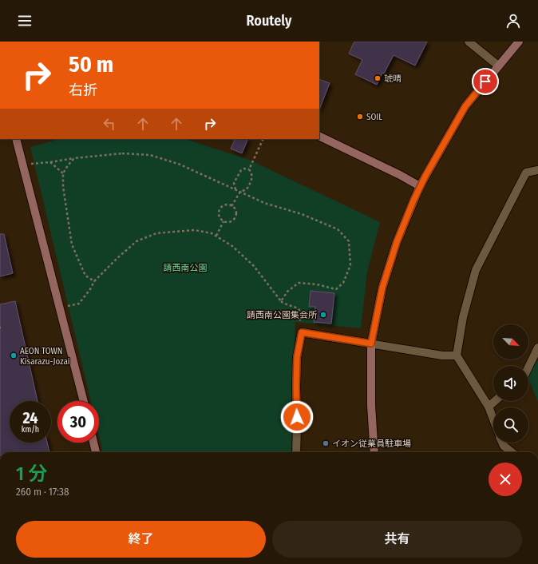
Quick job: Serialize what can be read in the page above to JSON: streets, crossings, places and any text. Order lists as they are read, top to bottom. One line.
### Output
{"parks":["請西南公園"],"places":["琥晴","SOIL","請西南公園集会所","AEON TOWN Kisarazu-Jozai","イオン従業員駐車場"],"north":"bottom right","page":{"header":"Routely","turn":["50 m","右折"],"speed":"24 km/h","limit":"30","heading":["1 分","260 m · 17:38"],"buttons":["終了","共有"]}}
